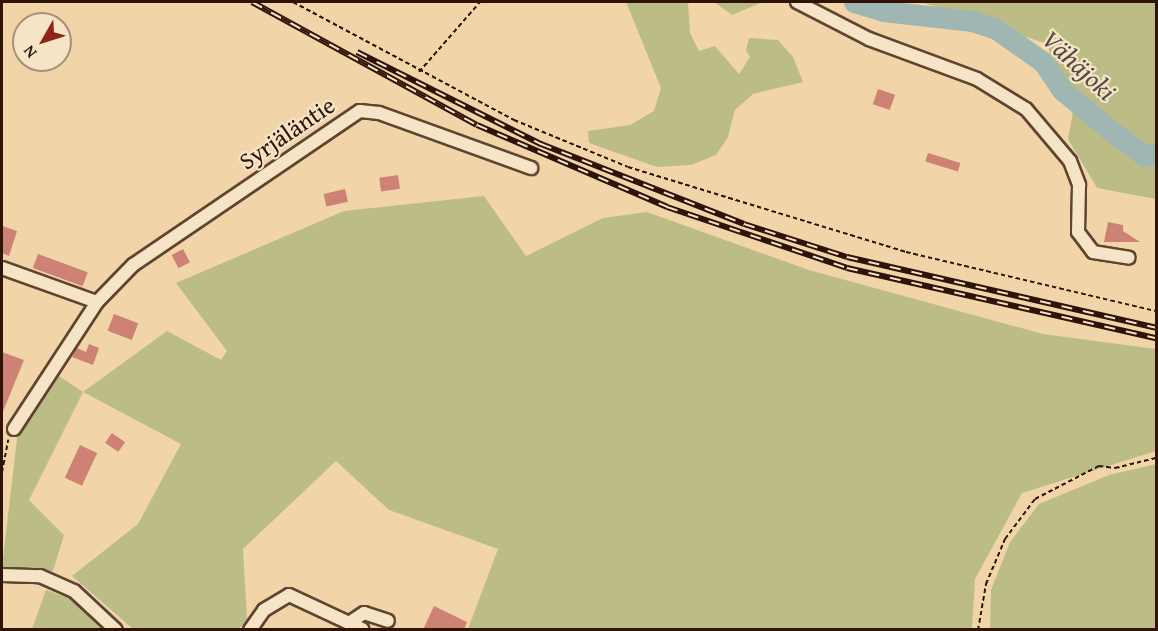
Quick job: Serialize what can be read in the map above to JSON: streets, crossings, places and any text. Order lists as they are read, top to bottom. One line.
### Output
{"streets":{"street":["Syrjäläntie"]},"water":["Vähäjoki"],"north":"bottom left"}
